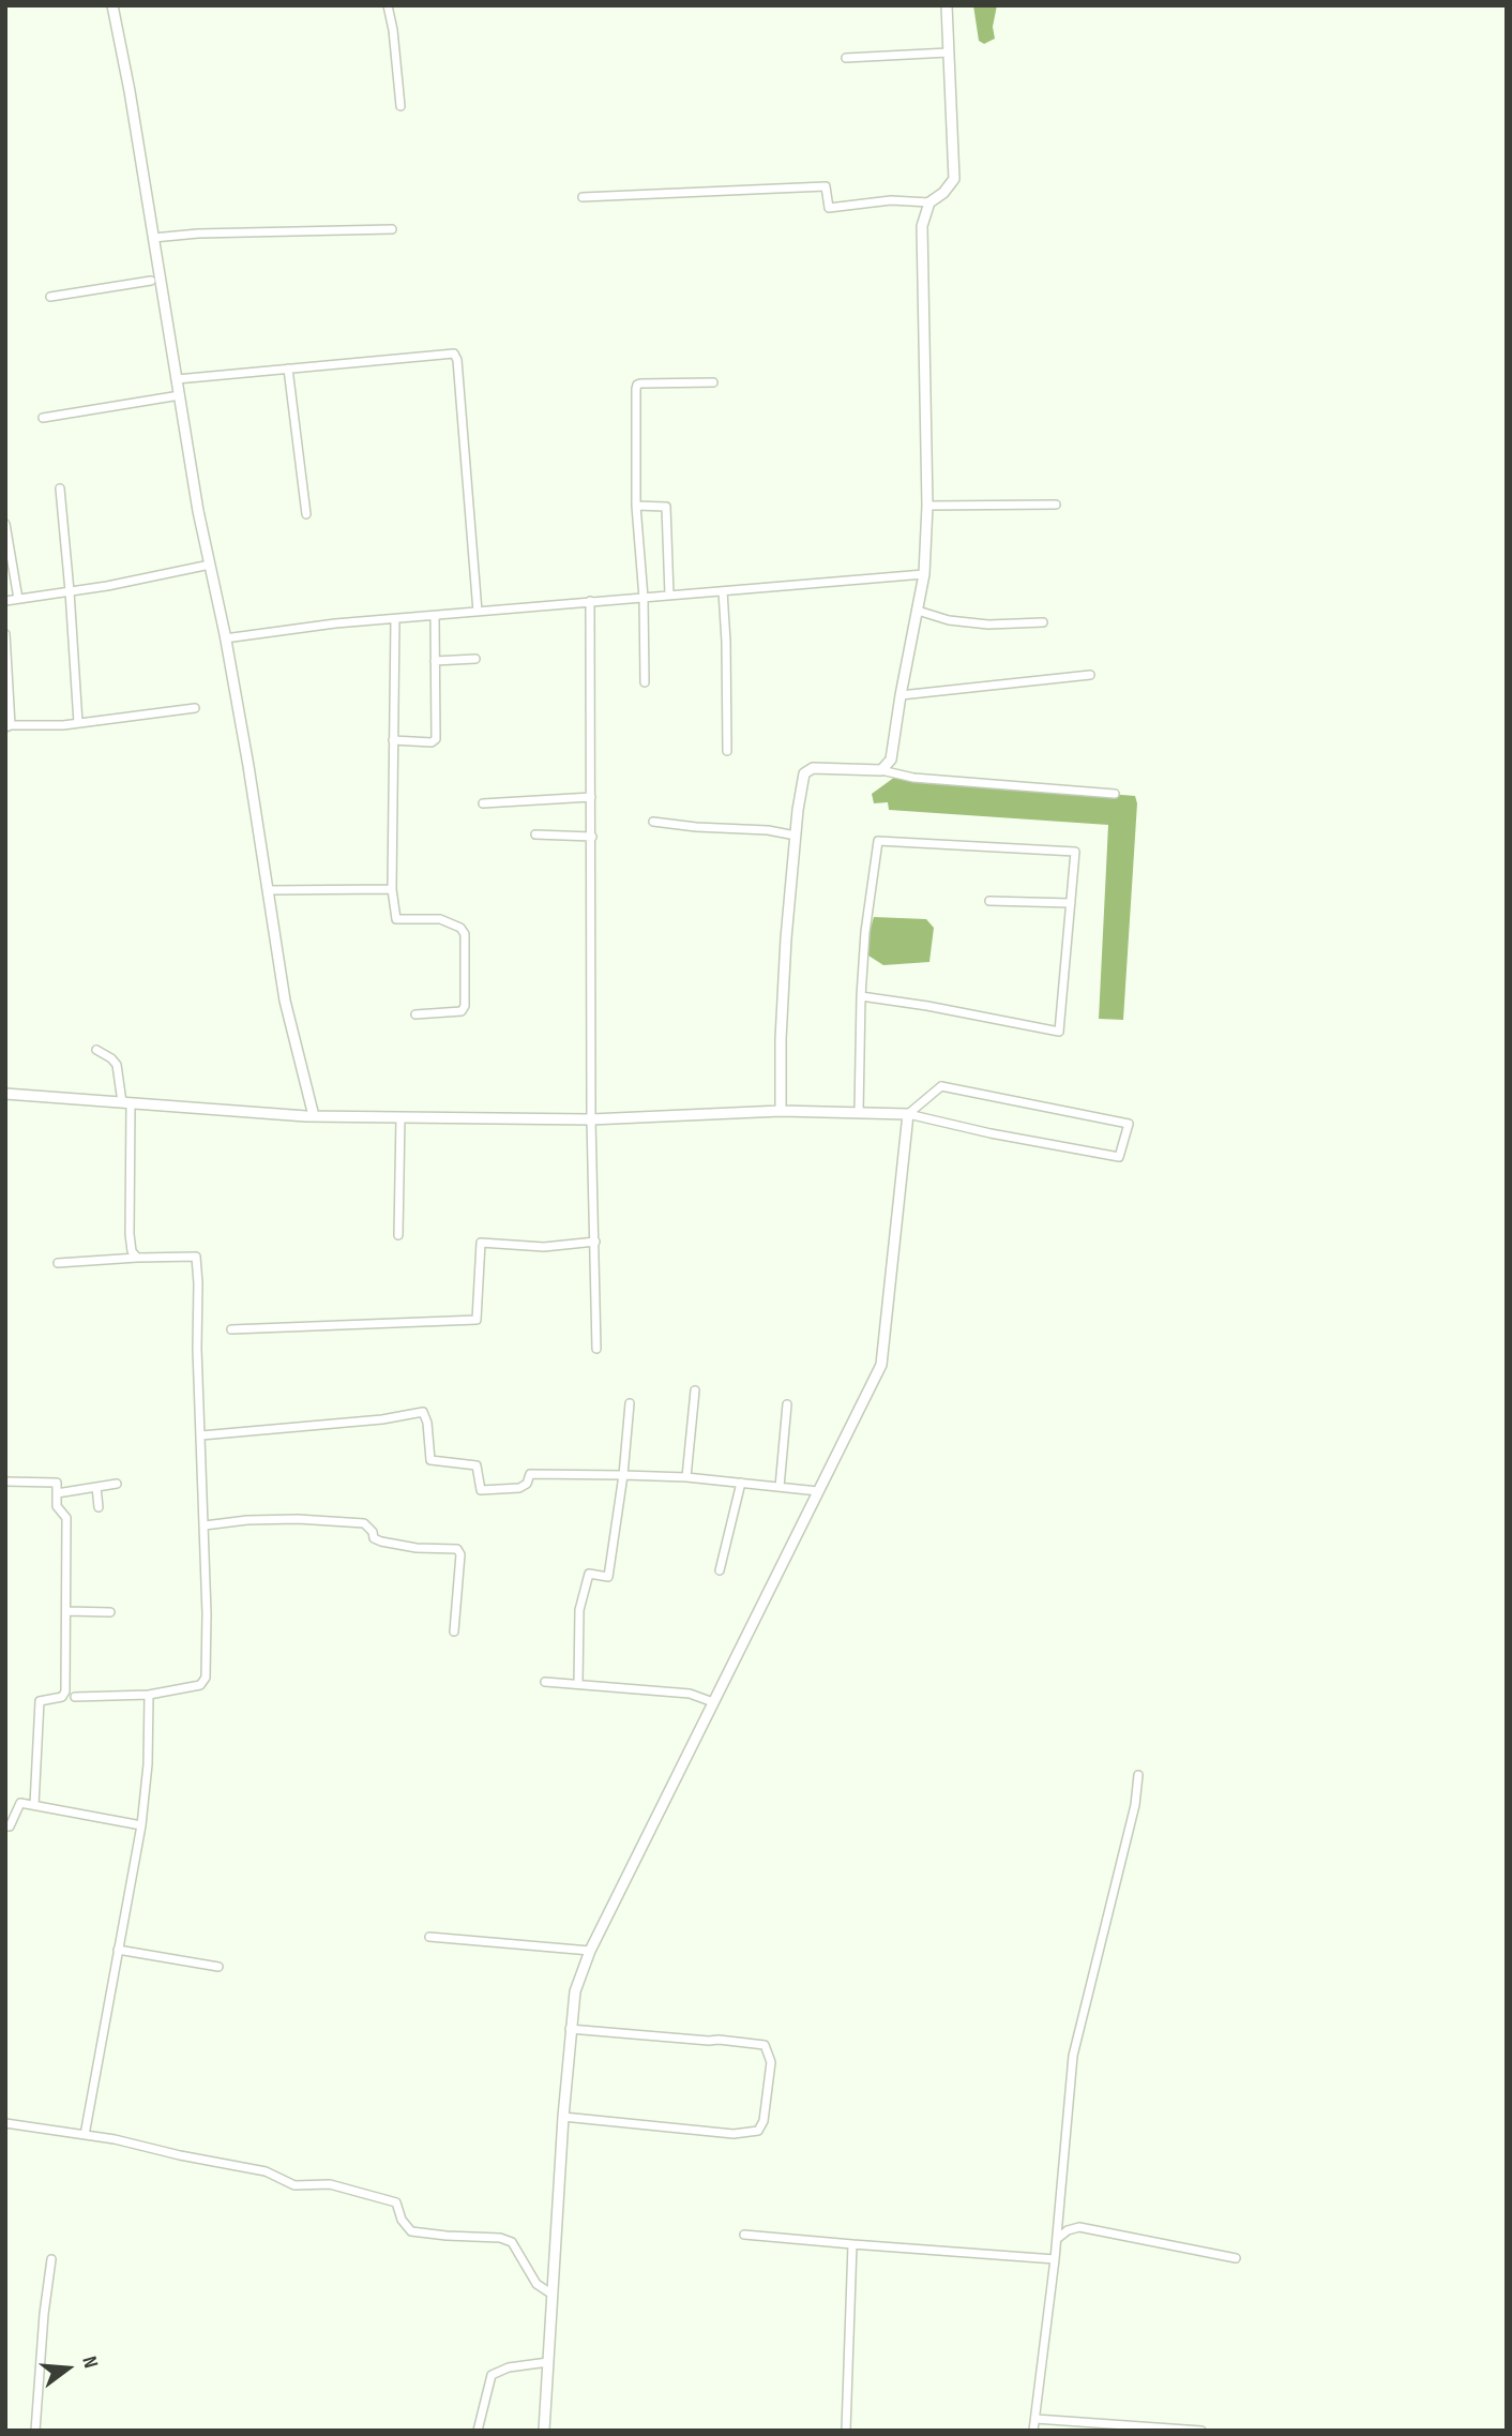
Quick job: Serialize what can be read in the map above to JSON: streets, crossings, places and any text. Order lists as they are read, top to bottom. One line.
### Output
{"north":"right"}
